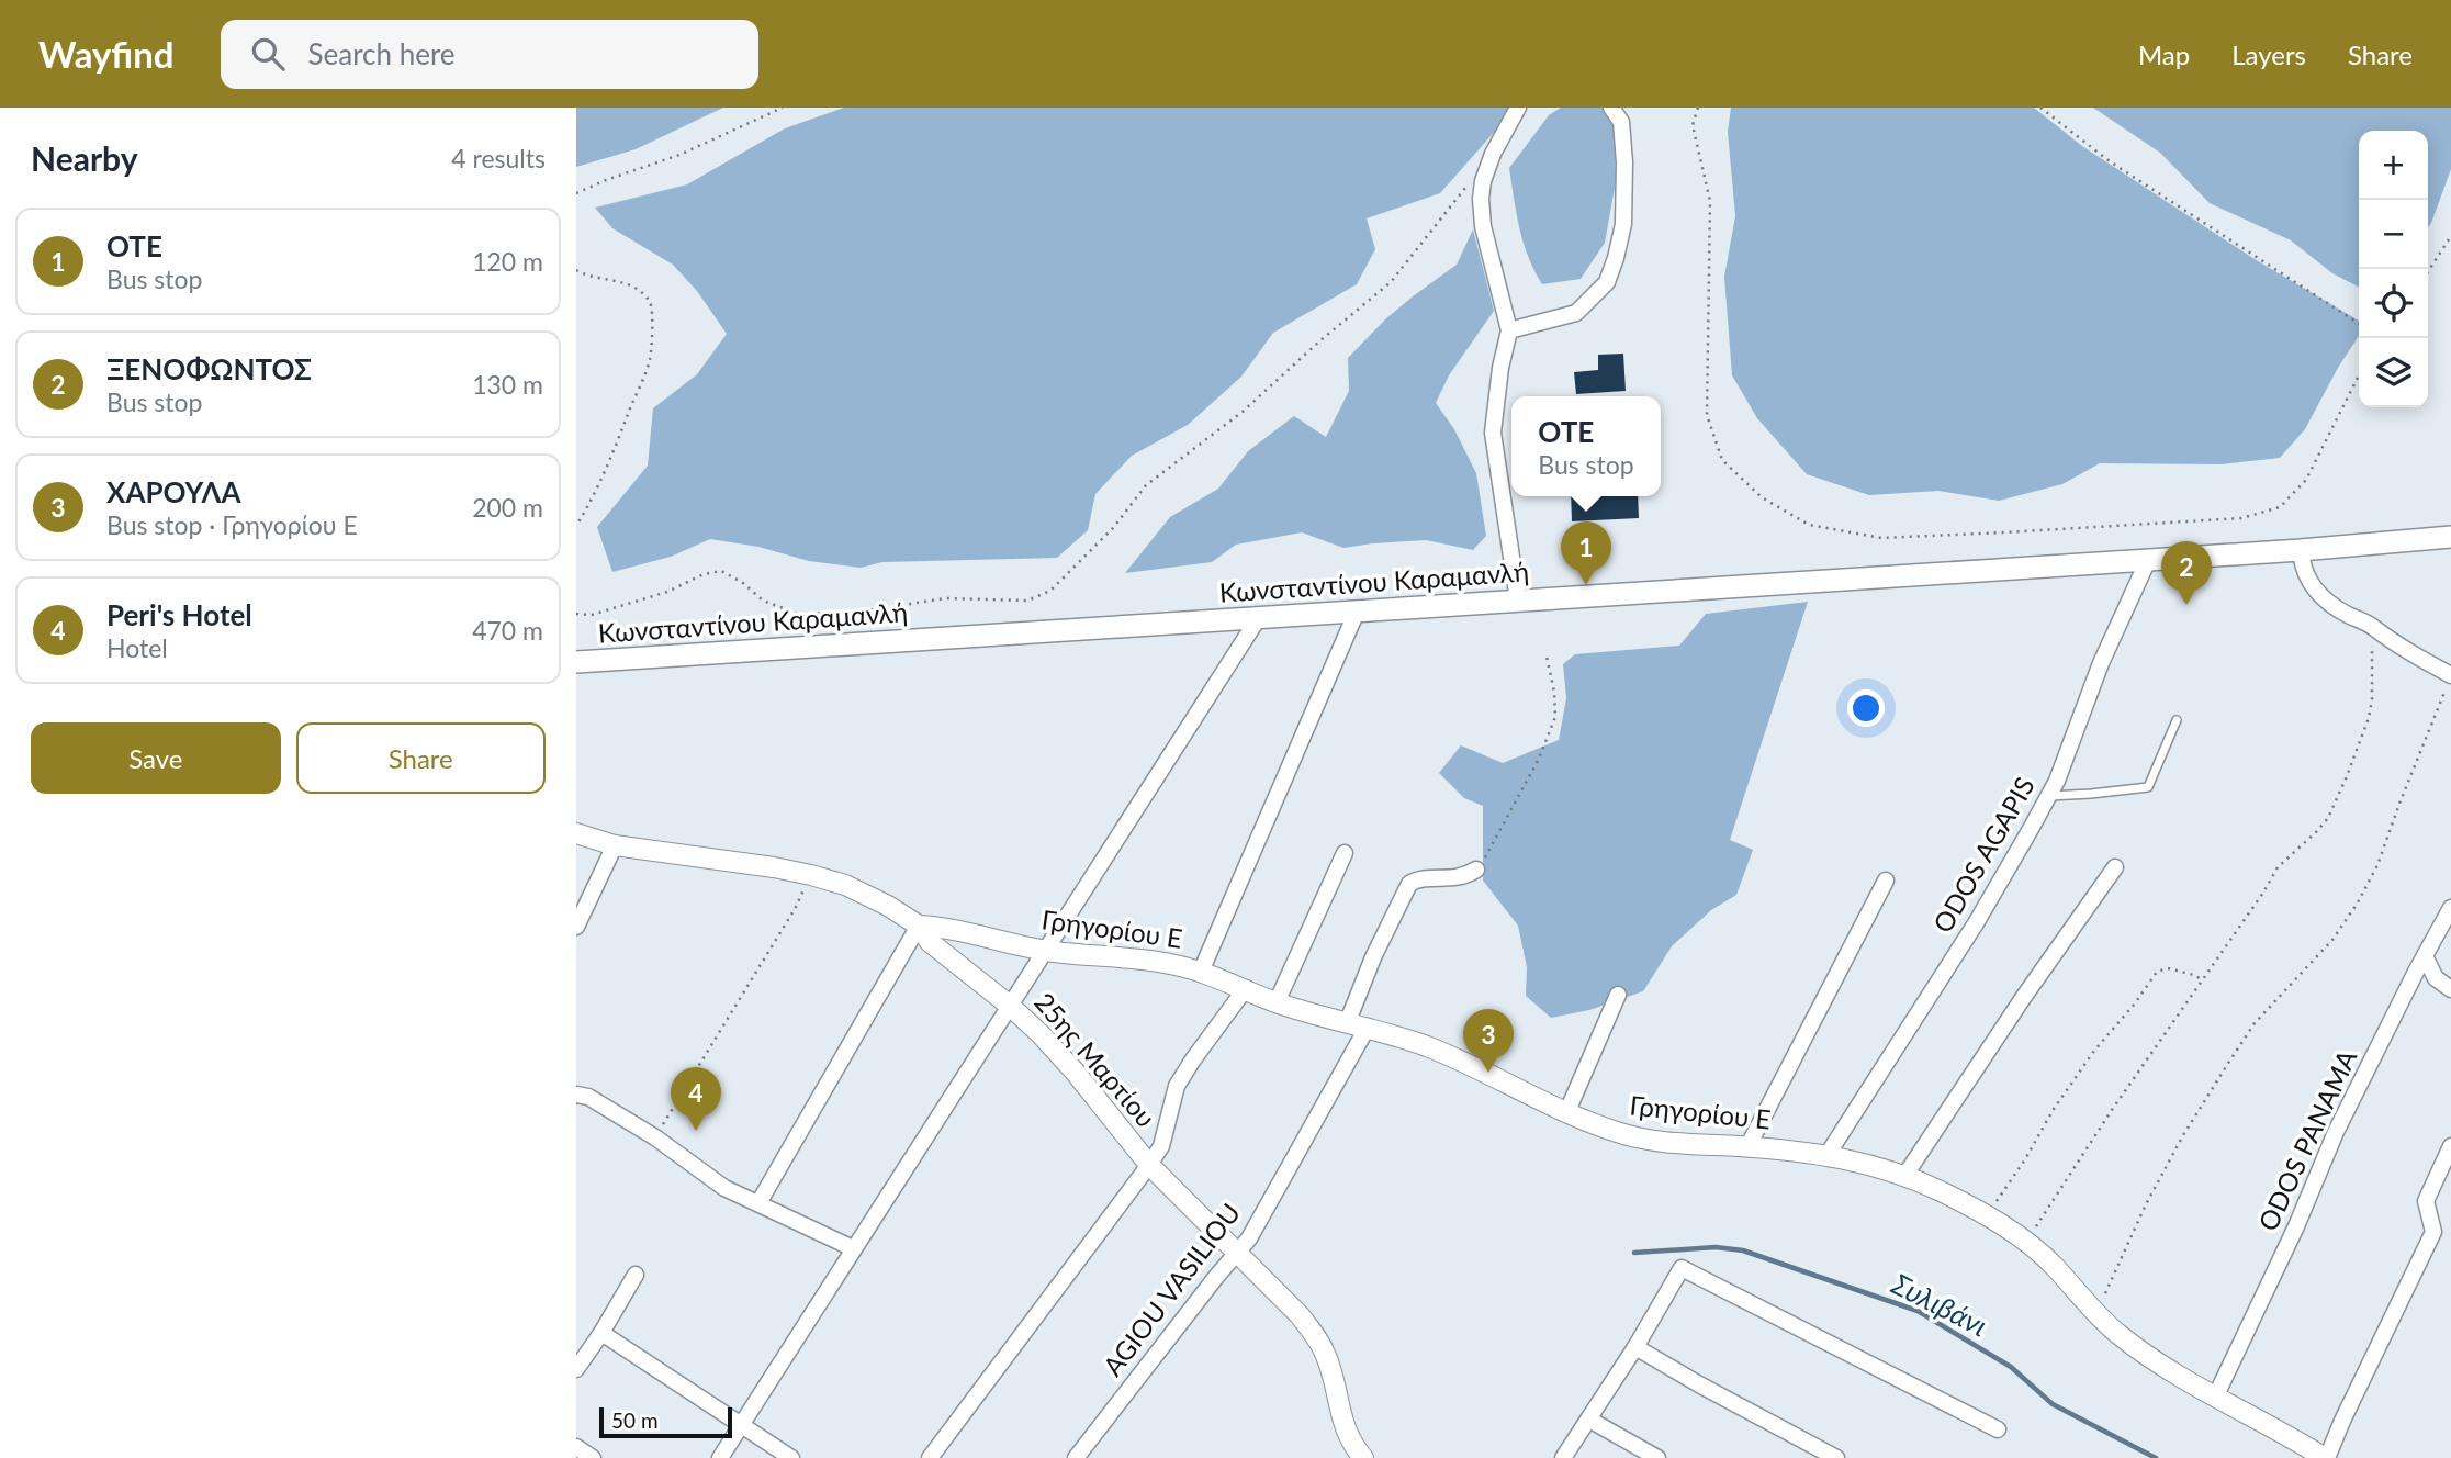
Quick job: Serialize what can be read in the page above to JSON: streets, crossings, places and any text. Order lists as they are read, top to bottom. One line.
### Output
{"streets":{"main road":["Κωνσταντίνου Καραμανλή"],"street":["ODOS AGAPIS","Γρηγορίου Ε","25ης Μαρτίου","ODOS PANAMA","AGIOU VASILIOU"]},"crossings":[["Κωνσταντίνου Καραμανλή","ODOS AGAPIS"],["ODOS AGAPIS","Γρηγορίου Ε"],["Γρηγορίου Ε","25ης Μαρτίου"],["Γρηγορίου Ε","ODOS PANAMA"],["Γρηγορίου Ε","AGIOU VASILIOU"],["25ης Μαρτίου","AGIOU VASILIOU"]],"water":["Συλιβάνι"],"scale_bar":"50 m","page":{"header":"Wayfind","search":"Search here","nav":["Map","Layers","Share"],"heading":["Nearby","4 results"],"map_buttons":["+","−"],"list":[{"mark":"1","name":"ΟΤΕ","note":"Bus stop","value":"120 m"},{"mark":"2","name":"ΞΕΝΟΦΩΝΤΟΣ","note":"Bus stop","value":"130 m"},{"mark":"3","name":"ΧΑΡΟΥΛΑ","note":"Bus stop · Γρηγορίου Ε","value":"200 m"},{"mark":"4","name":"Peri's Hotel","note":"Hotel","value":"470 m"}],"popup":["ΟΤΕ","Bus stop"],"pins":["1","2","3","4"],"buttons":["Save","Share"],"scale":"50 m"}}
